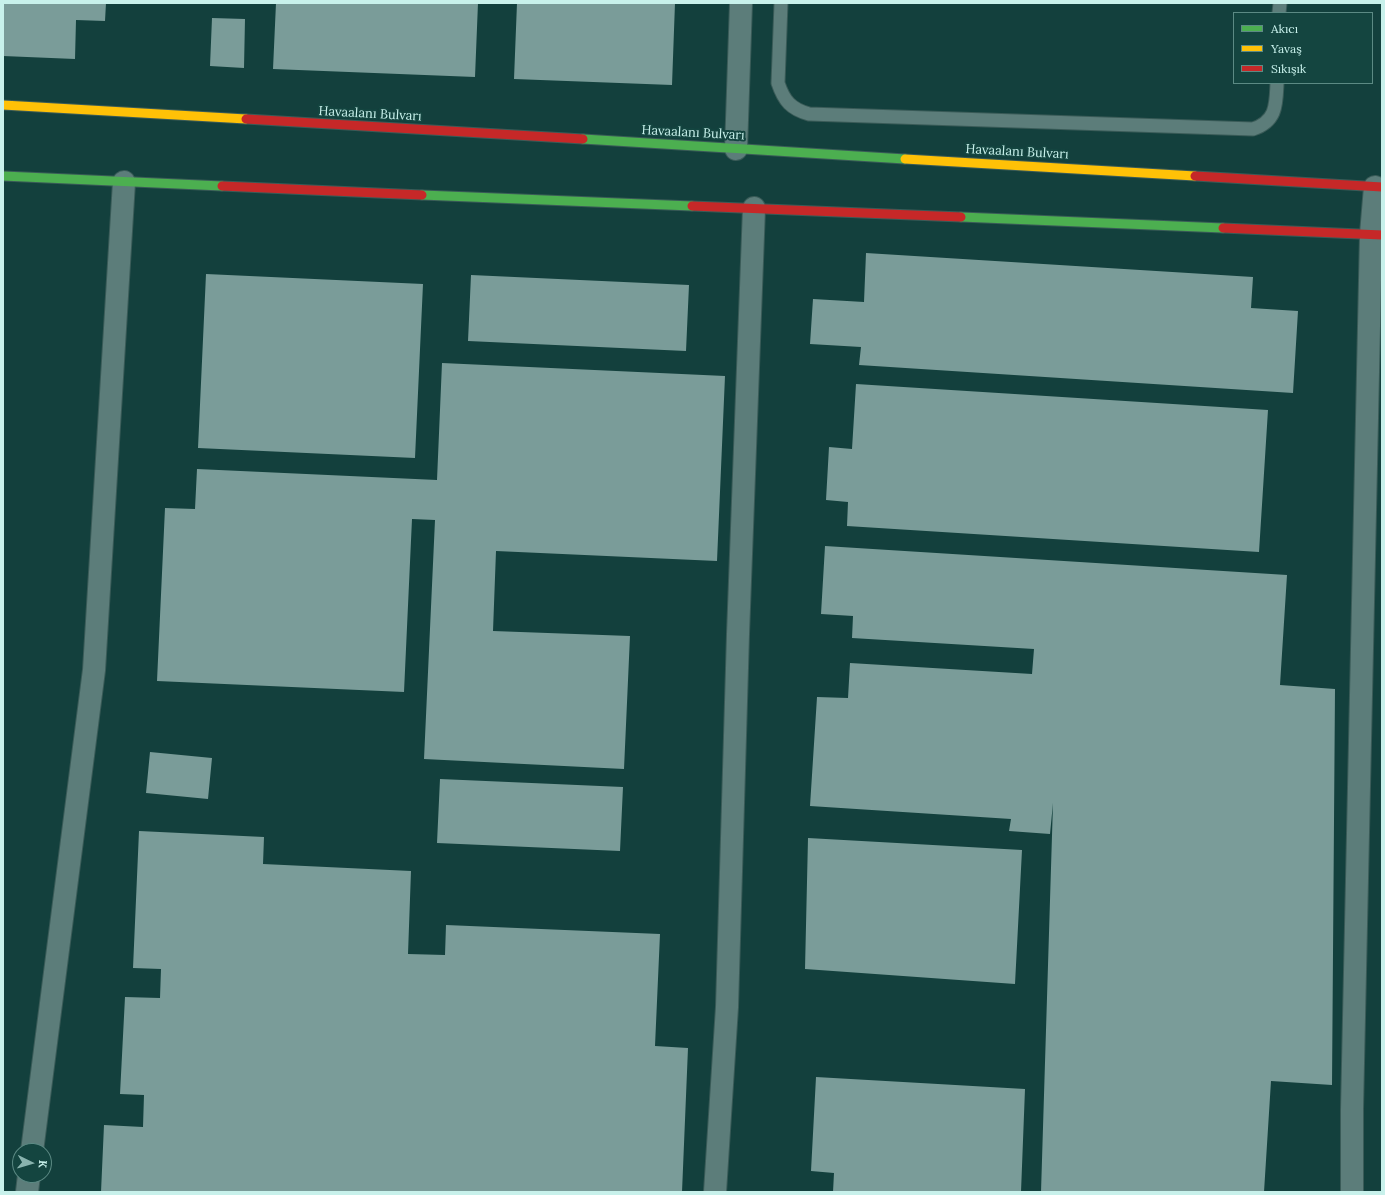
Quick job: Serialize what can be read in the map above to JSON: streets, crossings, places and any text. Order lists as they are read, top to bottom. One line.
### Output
{"streets":{"main road":["Havaalanı Bulvarı"]},"legend":["Akıcı","Yavaş","Sıkışık"],"north":"right"}
